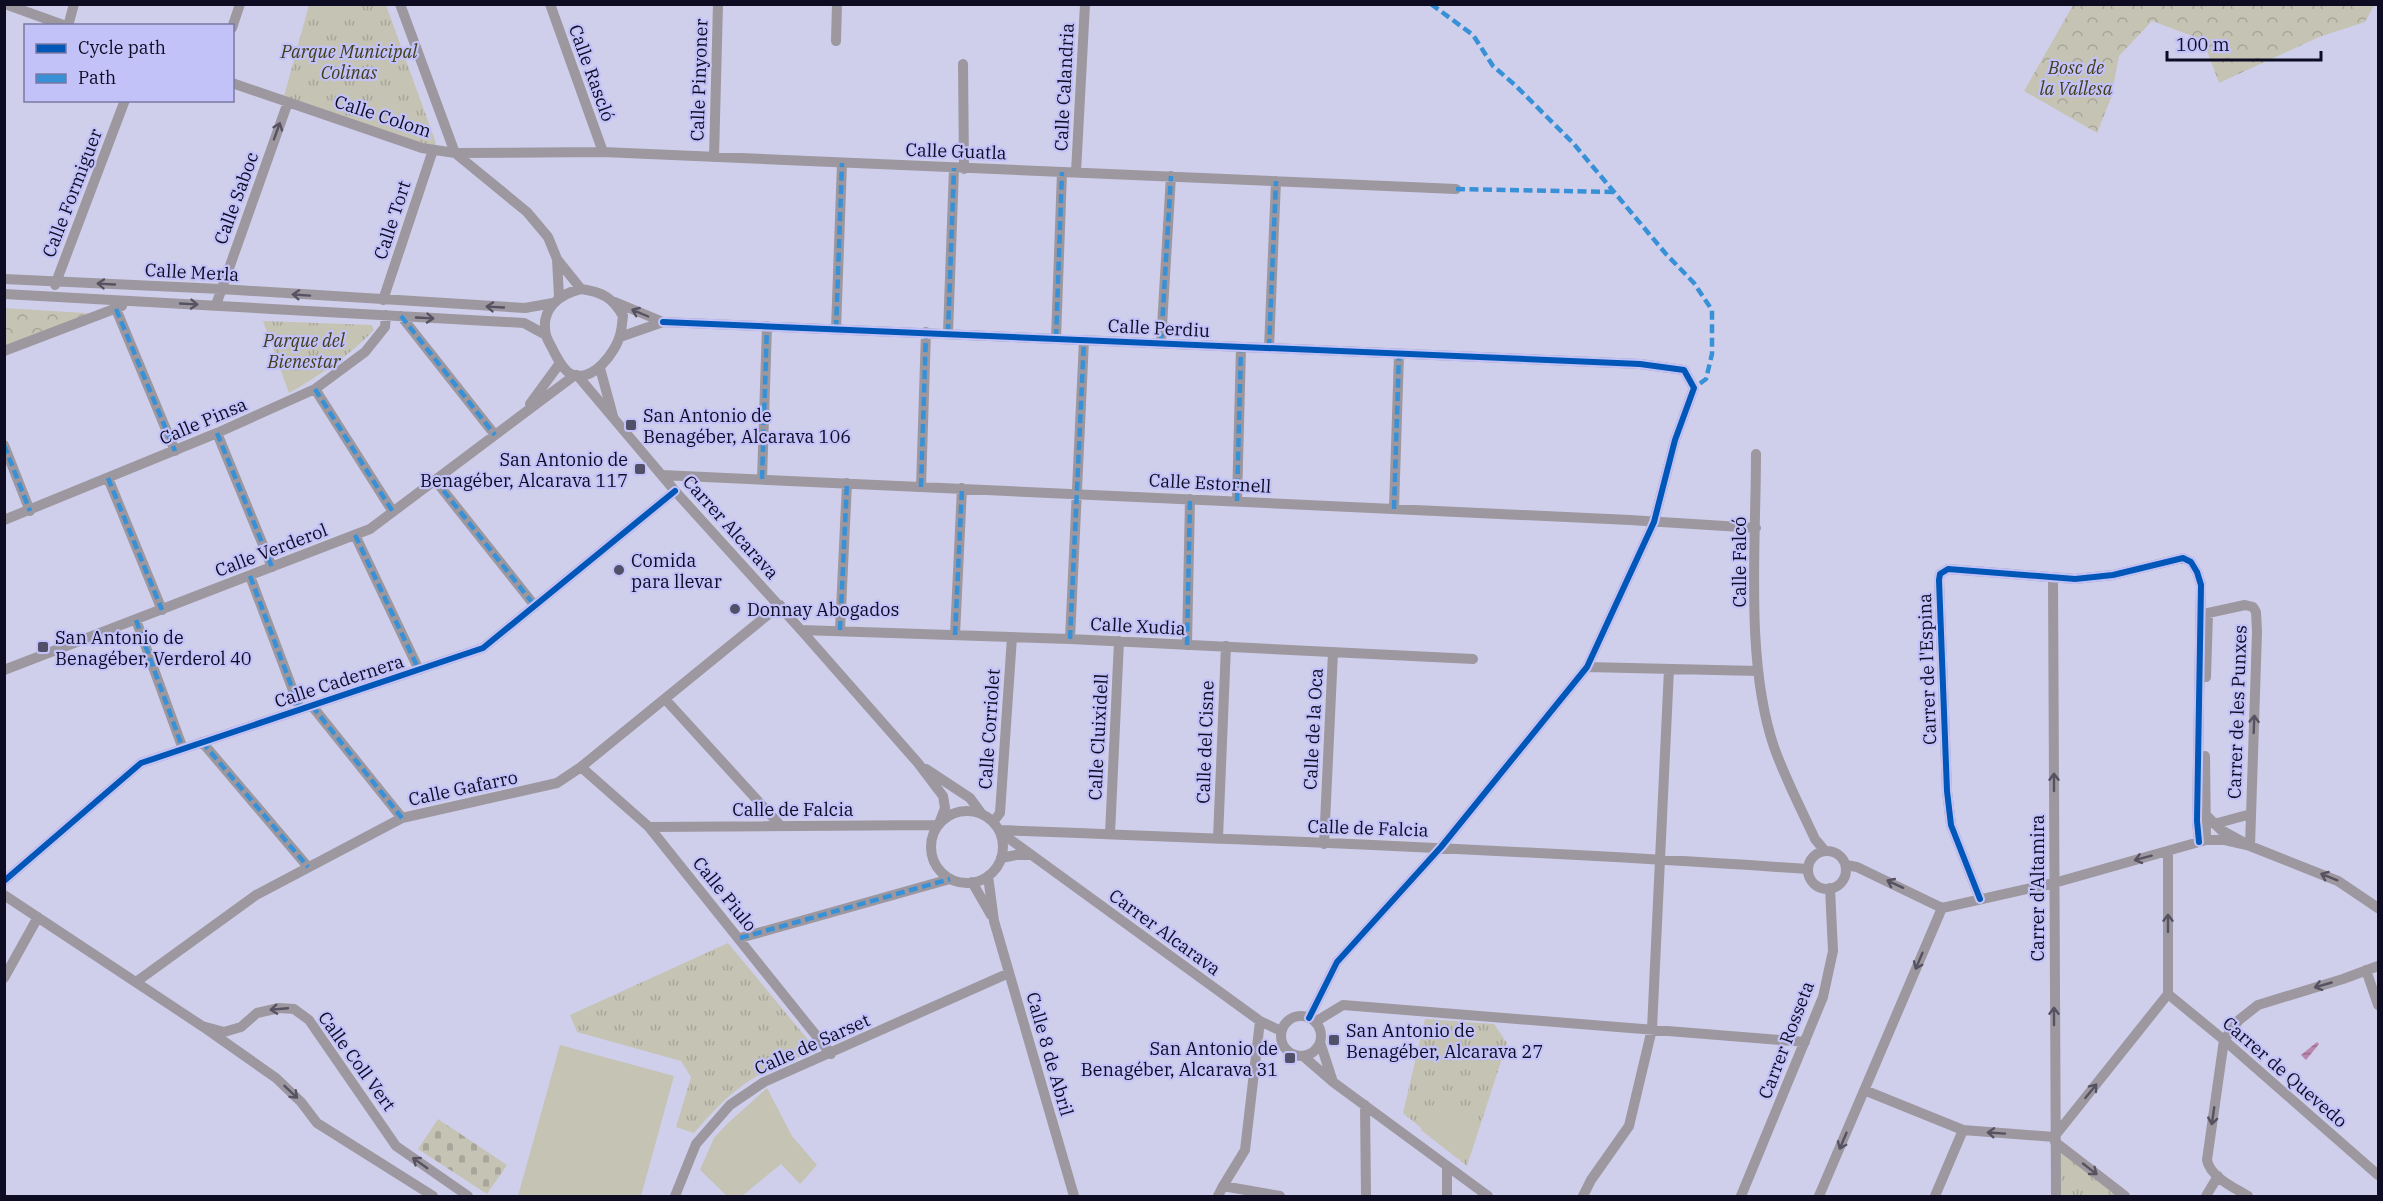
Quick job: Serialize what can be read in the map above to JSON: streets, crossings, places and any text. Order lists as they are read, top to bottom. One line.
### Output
{"streets":{"street":["Calle Rascló","Calle Pinyoner","Calle Calandria","Calle Colom","Calle Guatla","Calle Formiguer","Calle Saboc","Calle Tort","Calle Merla","Calle Perdiu","Calle Pinsa","Calle Estornell","Carrer Alcarava","Calle Verderol","Calle Falcó","Calle Xudia","Carrer de l'Espina","Calle Cadernera","Carrer de les Punxes","Calle Corriolet","Calle de la Oca","Calle Cluixidell","Calle del Cisne","Calle Gafarro","Calle de Falcia","Carrer d'Altamira","Calle Piulo","Carrer Rosseta","Calle de Sarset","Calle 8 de Abril","Calle Coll Vert","Carrer de Quevedo"]},"crossings":[["Calle Rascló","Calle Guatla"],["Calle Pinyoner","Calle Guatla"],["Calle Calandria","Calle Guatla"],["Calle Colom","Calle Guatla"],["Calle Colom","Calle Saboc"],["Calle Colom","Calle Tort"],["Calle Formiguer","Calle Merla"],["Calle Saboc","Calle Merla"],["Calle Tort","Calle Merla"],["Calle Merla","Calle Perdiu"],["Calle Merla","Calle Pinsa"],["Calle Merla","Carrer Alcarava"],["Calle Merla","Calle Verderol"],["Calle Perdiu","Calle Estornell"],["Calle Perdiu","Carrer Alcarava"],["Calle Perdiu","Calle Verderol"],["Calle Estornell","Carrer Alcarava"],["Calle Estornell","Calle Falcó"],["Carrer Alcarava","Calle Verderol"],["Carrer Alcarava","Calle Xudia"],["Carrer Alcarava","Calle Cadernera"],["Carrer Alcarava","Calle Corriolet"],["Carrer Alcarava","Calle Gafarro"],["Carrer Alcarava","Calle de Falcia"],["Carrer Alcarava","Calle 8 de Abril"],["Calle Xudia","Calle Corriolet"],["Calle Xudia","Calle de la Oca"],["Calle Xudia","Calle Cluixidell"],["Calle Xudia","Calle del Cisne"],["Carrer de l'Espina","Carrer de les Punxes"],["Carrer de l'Espina","Carrer d'Altamira"],["Calle Corriolet","Calle de Falcia"],["Calle Corriolet","Calle 8 de Abril"],["Calle de la Oca","Calle de Falcia"],["Calle Cluixidell","Calle de Falcia"],["Calle del Cisne","Calle de Falcia"],["Calle Gafarro","Calle Piulo"],["Calle Gafarro","Calle Coll Vert"],["Calle de Falcia","Calle Piulo"],["Calle de Falcia","Carrer Rosseta"],["Calle de Falcia","Calle 8 de Abril"],["Calle Piulo","Calle de Sarset"],["Calle de Sarset","Calle 8 de Abril"]],"one_way":["Calle Saboc","Carrer d'Altamira"],"parks":["Parque Municipal Colinas","Bosc de la Vallesa","Parque del Bienestar"],"places":{"transit":["San Antonio de Benagéber, Alcarava 106","San Antonio de Benagéber, Alcarava 117","San Antonio de Benagéber, Verderol 40","San Antonio de Benagéber, Alcarava 27","San Antonio de Benagéber, Alcarava 31"],"other":["Comida para llevar","Donnay Abogados"]},"legend":["Cycle path","Path"],"scale_bar":"100 m"}
